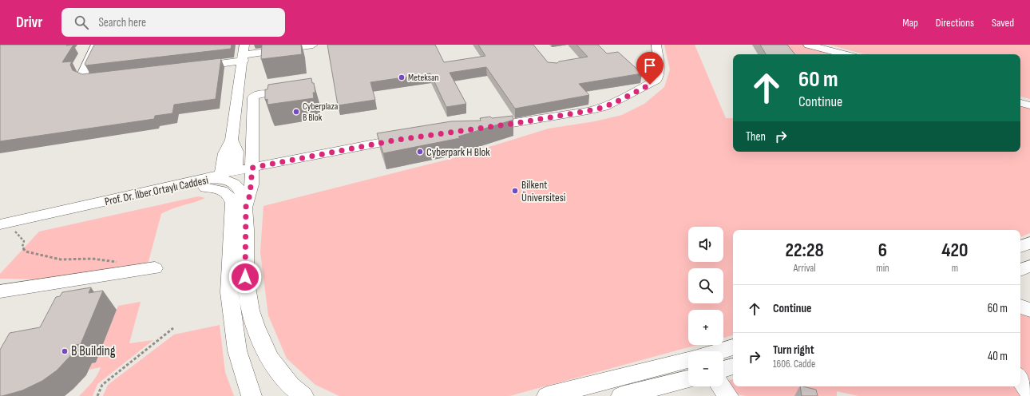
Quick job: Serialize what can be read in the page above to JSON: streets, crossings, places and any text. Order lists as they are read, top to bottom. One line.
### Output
{"streets":{"street":["Prof. Dr. İlber Ortaylı Caddesi"]},"places":["Meteksan","Cyberplaza B Blok","Cyberpark H Blok","Bilkent Üniversitesi","B Building"],"page":{"header":"Drivr","search":"Search here","nav":["Map","Directions","Saved"],"turn":["60 m","Continue"],"then":"Then","map_buttons":["+","−"],"eta":["22:28","Arrival","6","min","420","m"],"list":[{"name":"Continue","value":"60 m"},{"name":"Turn right","note":"1606. Cadde","value":"40 m"}]}}
